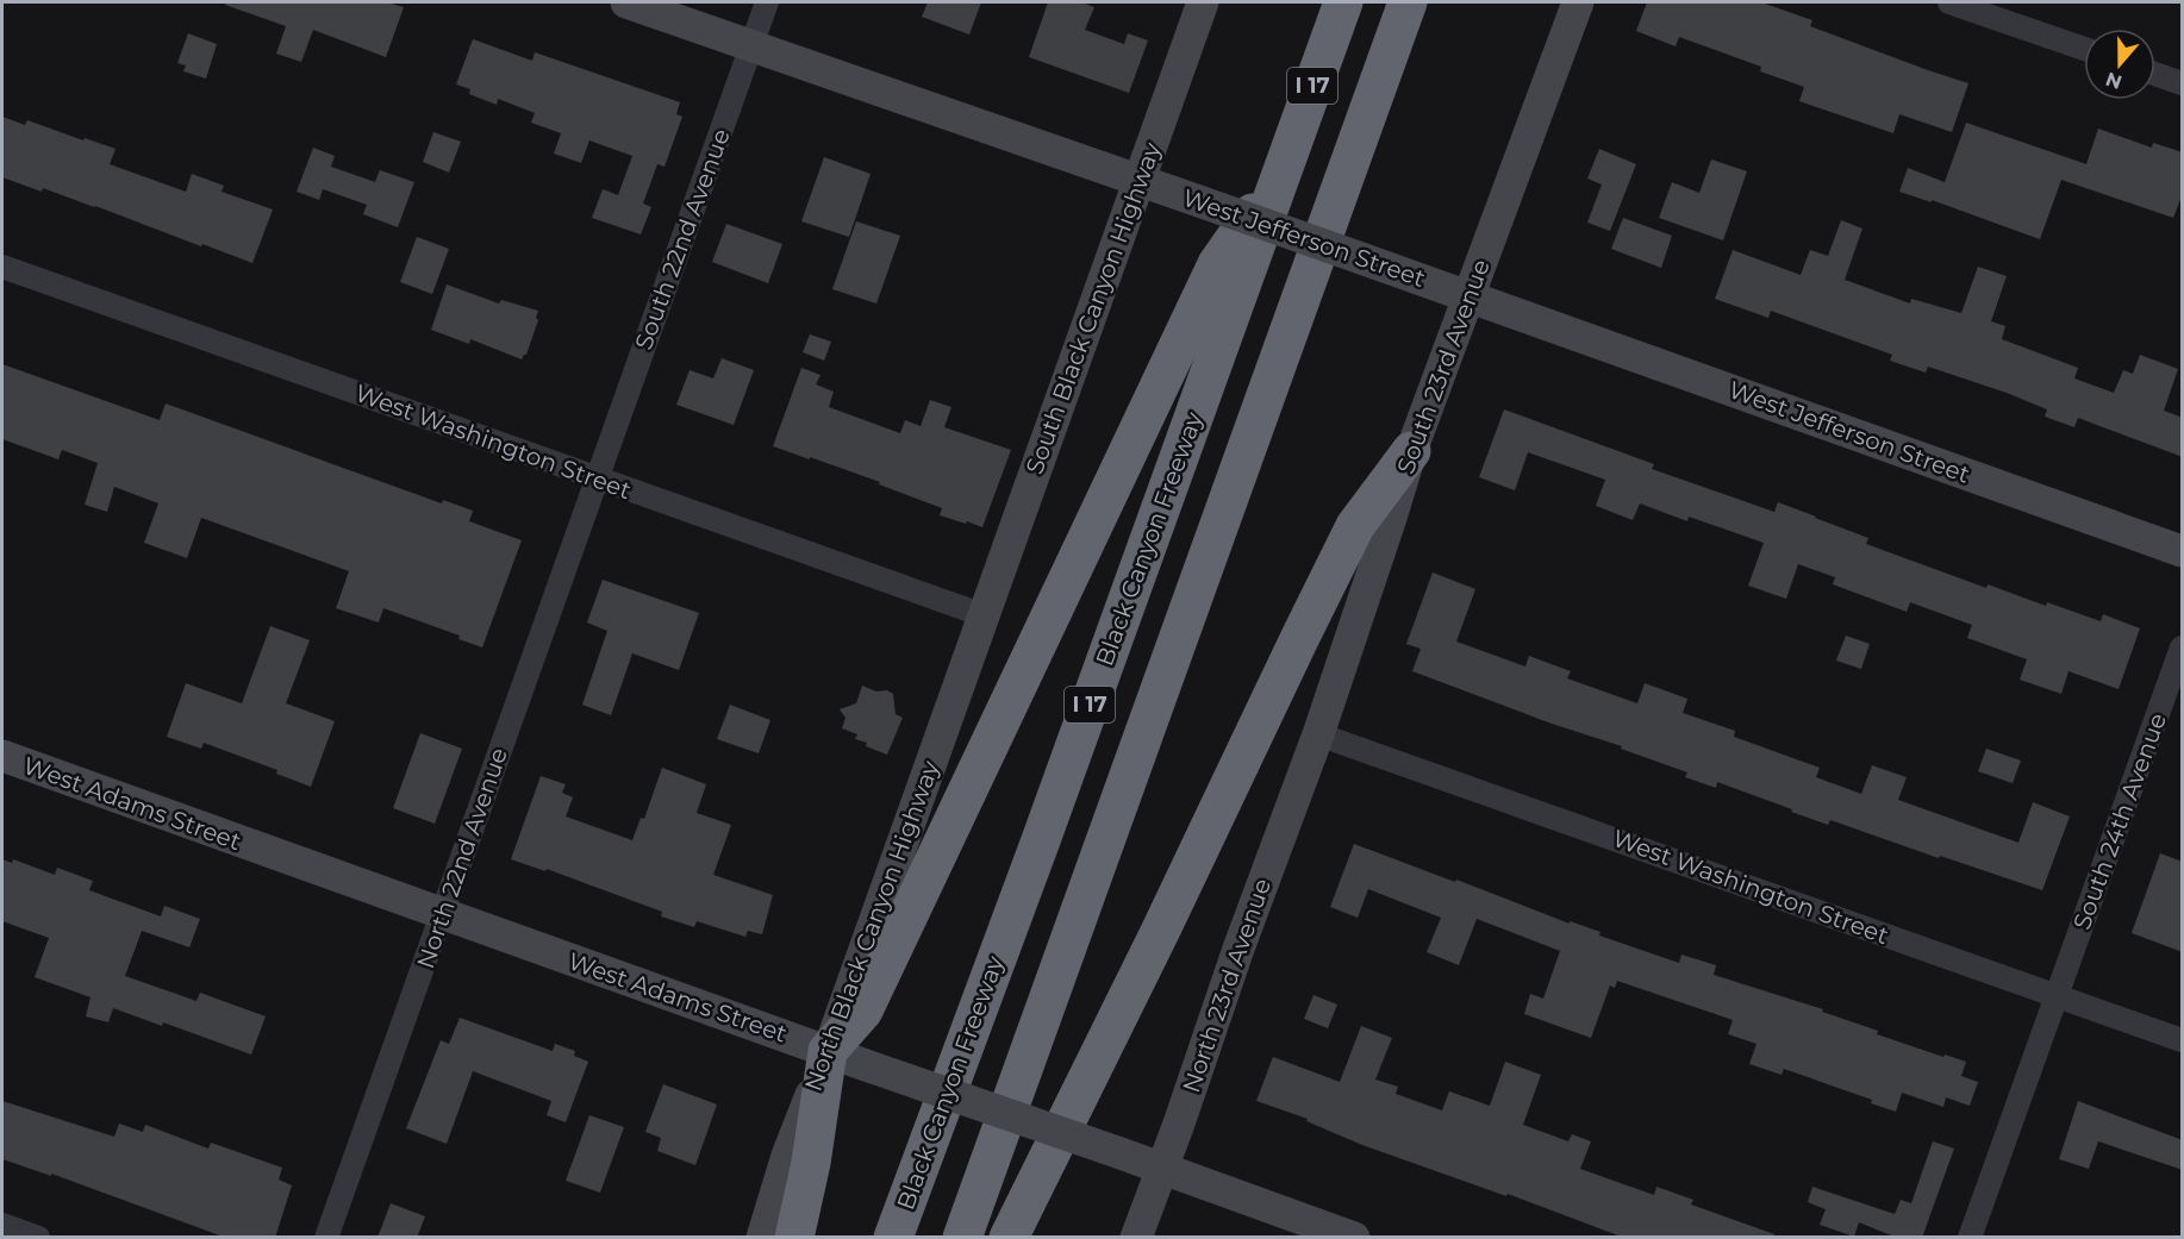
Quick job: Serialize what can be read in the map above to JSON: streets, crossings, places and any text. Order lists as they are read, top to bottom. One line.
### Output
{"streets":{"highway":["I 17","Black Canyon Freeway"],"street":["West Jefferson Street","South 22nd Avenue","South Black Canyon Highway","South 23rd Avenue","West Washington Street","West Adams Street","South 24th Avenue","North 22nd Avenue","North Black Canyon Highway","North 23rd Avenue"]},"crossings":[["West Jefferson Street","South 22nd Avenue"],["West Jefferson Street","South Black Canyon Highway"],["West Jefferson Street","South 23rd Avenue"],["South 22nd Avenue","West Washington Street"],["South 22nd Avenue","North 22nd Avenue"],["South Black Canyon Highway","West Washington Street"],["South Black Canyon Highway","North Black Canyon Highway"],["South 23rd Avenue","West Washington Street"],["South 23rd Avenue","North 23rd Avenue"],["West Washington Street","South 24th Avenue"],["West Washington Street","North 22nd Avenue"],["West Washington Street","North Black Canyon Highway"],["West Washington Street","North 23rd Avenue"],["West Adams Street","North 22nd Avenue"],["West Adams Street","North Black Canyon Highway"],["West Adams Street","North 23rd Avenue"]],"north":"bottom"}
